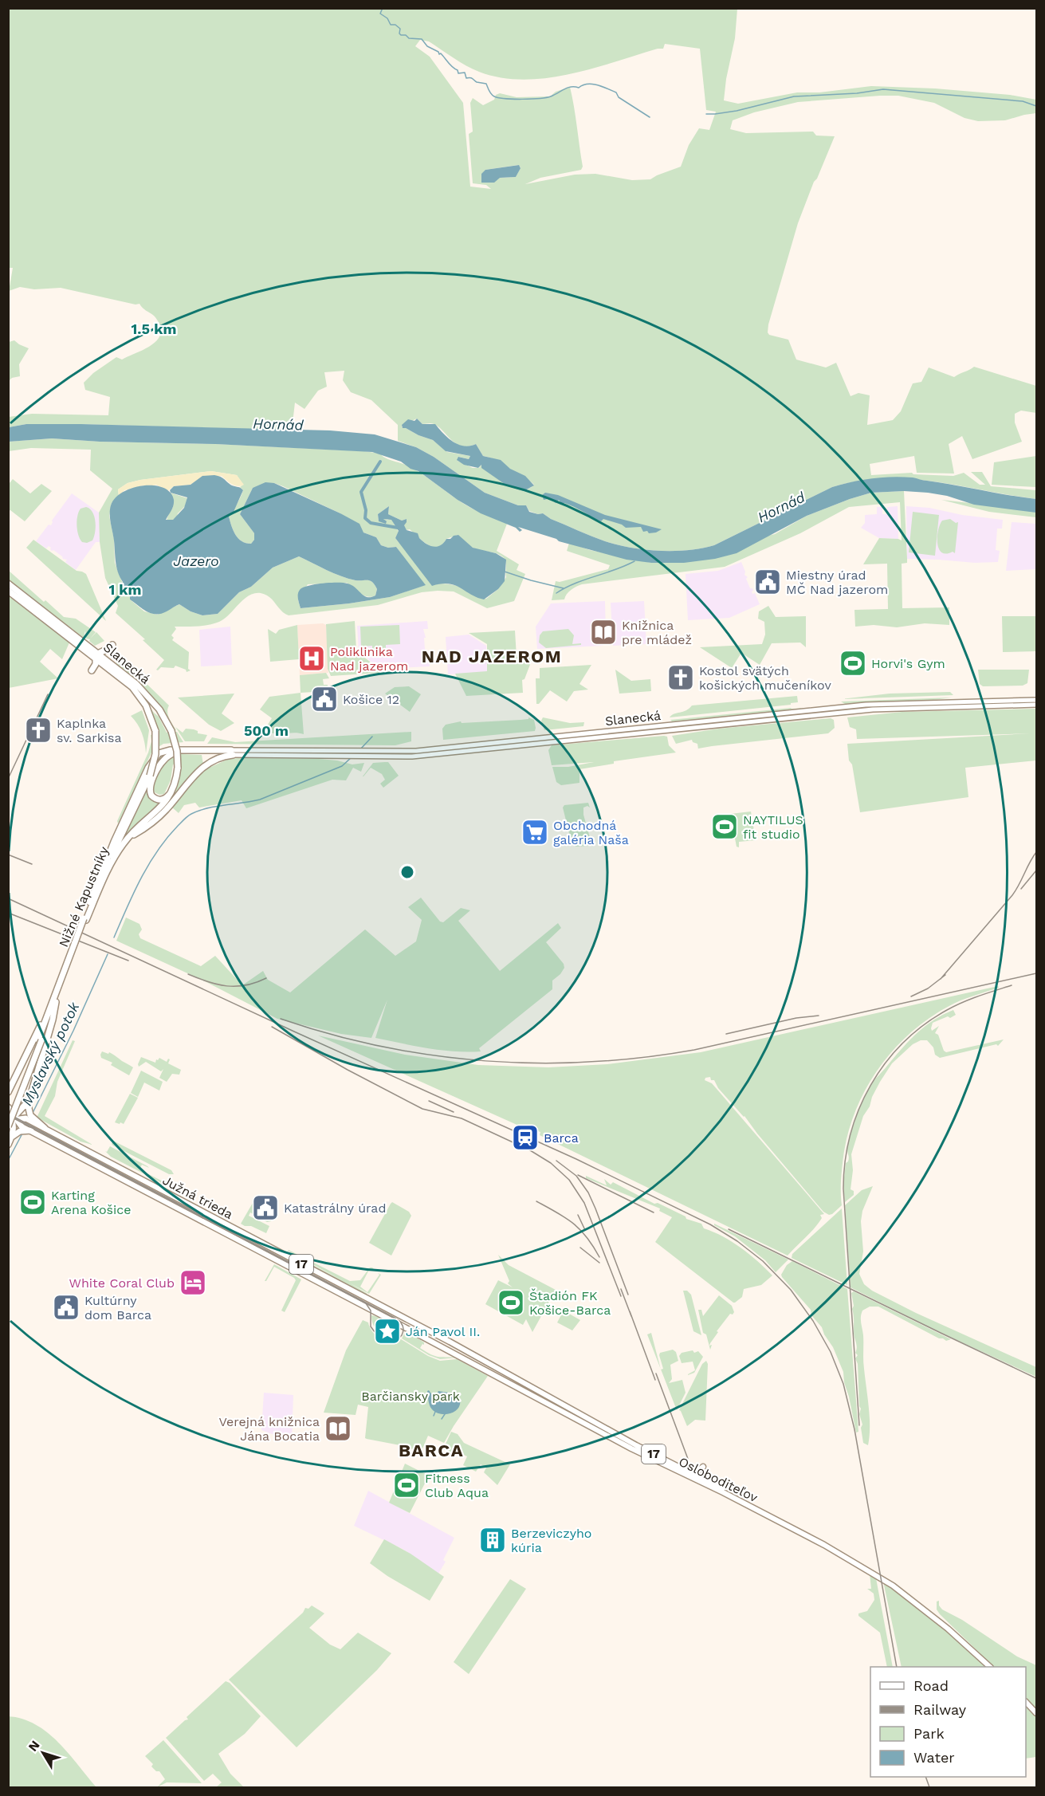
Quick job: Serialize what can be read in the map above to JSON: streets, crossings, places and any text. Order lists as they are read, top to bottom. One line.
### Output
{"streets":{"highway":["Slanecká","Nižné Kapustníky"],"main road":["Južná trieda","17","Osloboditeľov"]},"crossings":[["Slanecká","Nižné Kapustníky"],["Južná trieda","Osloboditeľov"],["17","Osloboditeľov"]],"districts":["NAD JAZEROM","BARCA"],"water":["Hornád","Jazero","Myslavský potok"],"parks":["Barčiansky park"],"places":{"public building":["Miestny úrad MČ Nad jazerom","Košice 12","Katastrálny úrad","Kultúrny dom Barca"],"library":["Knižnica pre mládež","Verejná knižnica Jána Bocatia"],"hospital":["Poliklinika Nad jazerom"],"sports":["Horvi's Gym","NAYTILUS fit studio","Karting Arena Košice","Štadión FK Košice-Barca","Fitness Club Aqua"],"church":["Kostol svätých košických mučeníkov","Kaplnka sv. Sarkisa"],"supermarket":["Obchodná galéria Naša"],"station":["Barca"],"hotel":["White Coral Club"],"place":["Ján Pavol II."],"building":["Berzeviczyho kúria"]},"legend":["Road","Railway","Park","Water"],"north":"top left","rings":["1.5 km","1 km","500 m"]}
